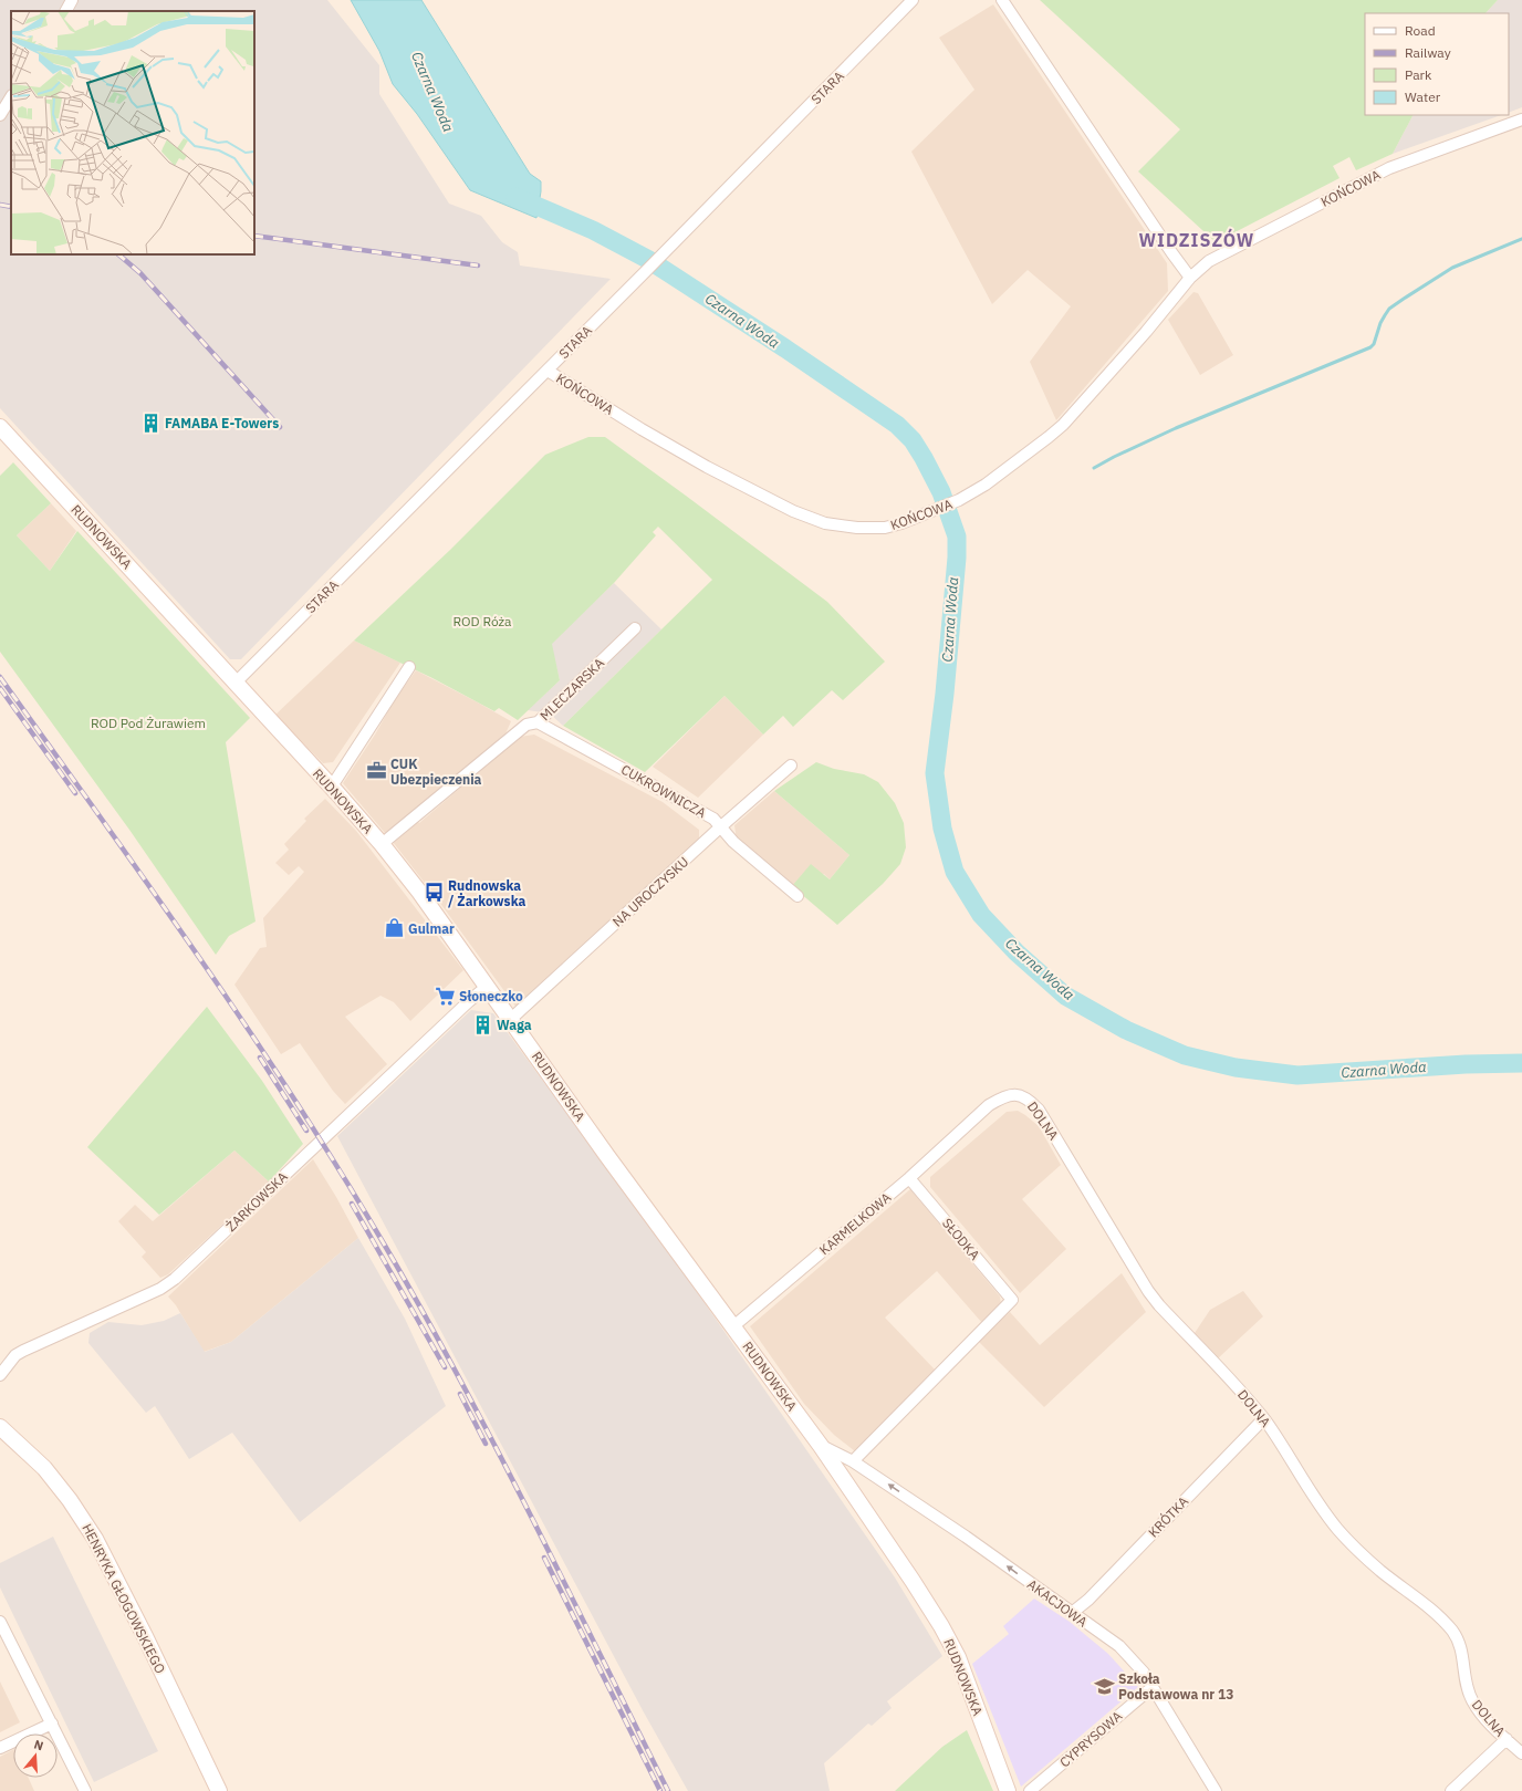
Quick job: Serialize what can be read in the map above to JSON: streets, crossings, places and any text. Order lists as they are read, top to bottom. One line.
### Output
{"streets":{"main road":["RUDNOWSKA","HENRYKA GŁOGOWSKIEGO"],"street":["STARA","KOŃCOWA","MLECZARSKA","CUKROWNICZA","NA UROCZYSKU","DOLNA","ŻARKOWSKA","KARMELKOWA","SŁODKA","KRÓTKA","AKACJOWA","CYPRYSOWA"]},"crossings":[["STARA","KOŃCOWA"],["STARA","RUDNOWSKA"],["RUDNOWSKA","MLECZARSKA"],["RUDNOWSKA","NA UROCZYSKU"],["RUDNOWSKA","ŻARKOWSKA"],["RUDNOWSKA","KARMELKOWA"],["RUDNOWSKA","AKACJOWA"],["MLECZARSKA","CUKROWNICZA"],["CUKROWNICZA","NA UROCZYSKU"],["DOLNA","KARMELKOWA"],["DOLNA","KRÓTKA"],["KARMELKOWA","SŁODKA"],["SŁODKA","AKACJOWA"],["KRÓTKA","AKACJOWA"],["AKACJOWA","CYPRYSOWA"]],"one_way":["AKACJOWA"],"districts":["WIDZISZÓW"],"water":["Czarna Woda"],"parks":["ROD Róża","ROD Pod Żurawiem"],"places":{"building":["FAMABA E-Towers","Waga"],"office":["CUK Ubezpieczenia"],"bus stop":["Rudnowska / Żarkowska"],"shop":["Gulmar"],"supermarket":["Słoneczko"],"school or university":["Szkoła Podstawowa nr 13"]},"legend":["Road","Railway","Park","Water"],"north":"top"}
